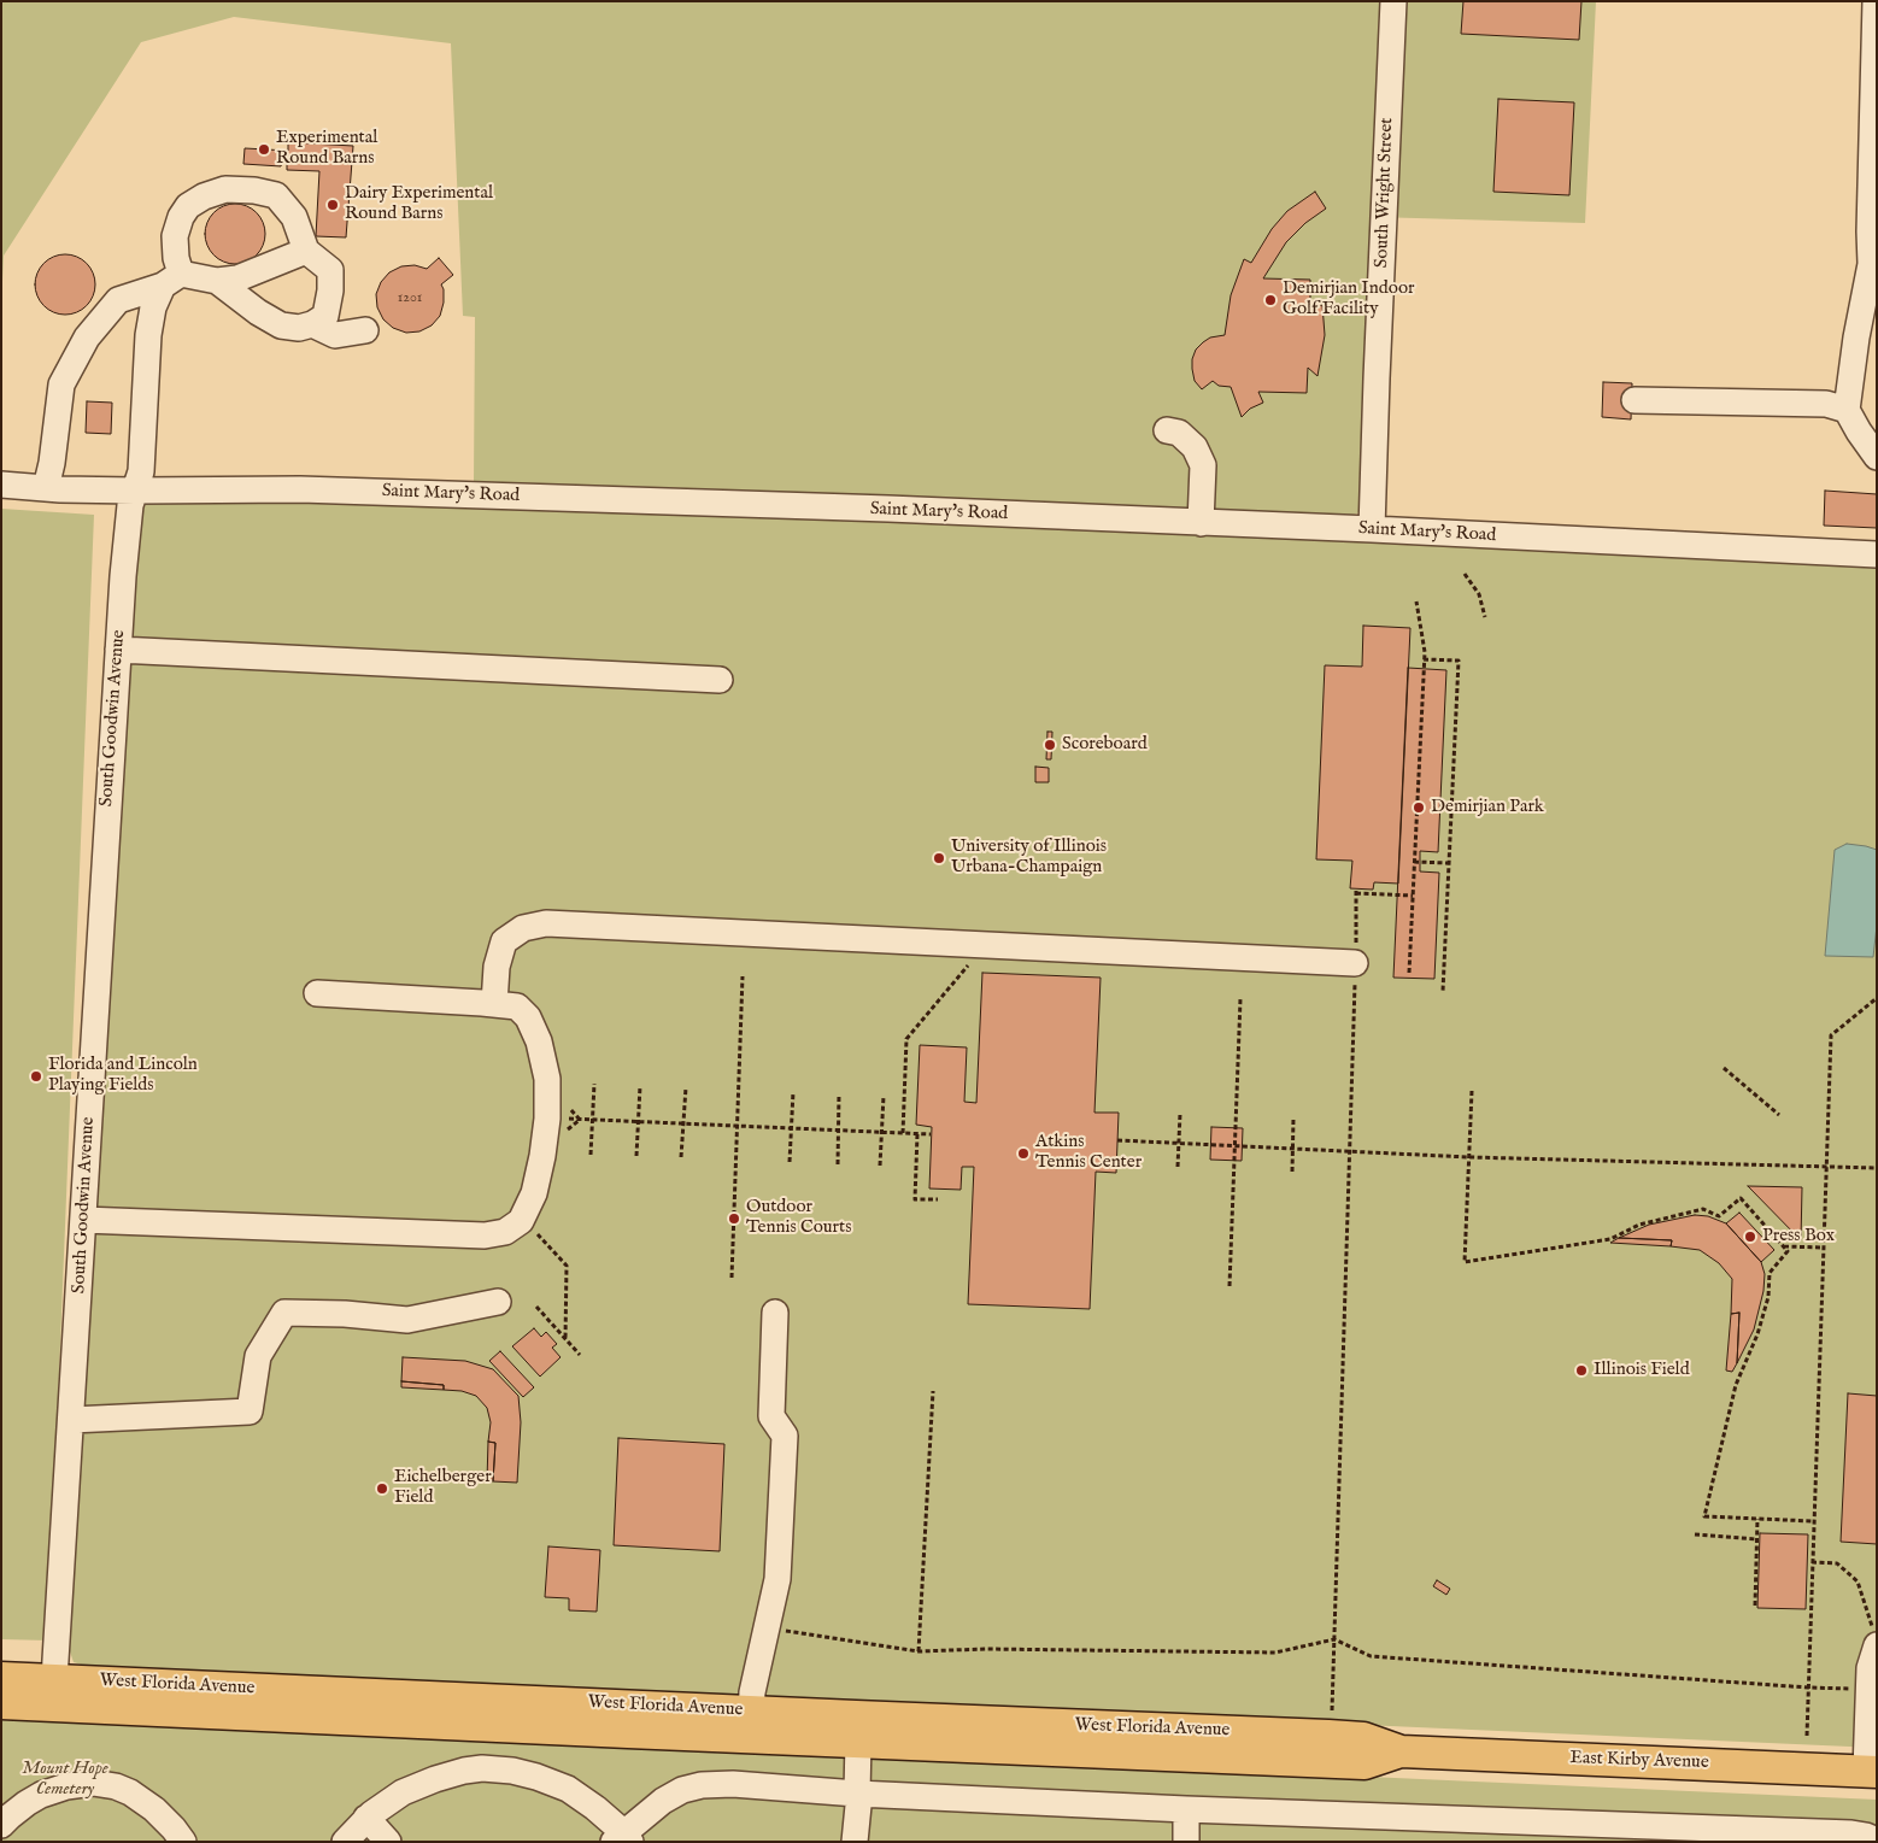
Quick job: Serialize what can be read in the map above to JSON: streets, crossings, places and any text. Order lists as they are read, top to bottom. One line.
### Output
{"streets":{"main road":["West Florida Avenue","East Kirby Avenue"],"street":["South Wright Street","Saint Mary's Road","South Goodwin Avenue"]},"crossings":[["South Wright Street","Saint Mary's Road"],["Saint Mary's Road","South Goodwin Avenue"],["South Goodwin Avenue","West Florida Avenue"],["West Florida Avenue","East Kirby Avenue"]],"parks":["Mount Hope Cemetery"],"places":["Experimental Round Barns","Dairy Experimental Round Barns","Demirjian Indoor Golf Facility","Scoreboard","Demirjian Park","University of Illinois Urbana-Champaign","Florida and Lincoln Playing Fields","Atkins Tennis Center","Outdoor Tennis Courts","Press Box","Illinois Field","Eichelberger Field"],"house_numbers":["1201"]}
